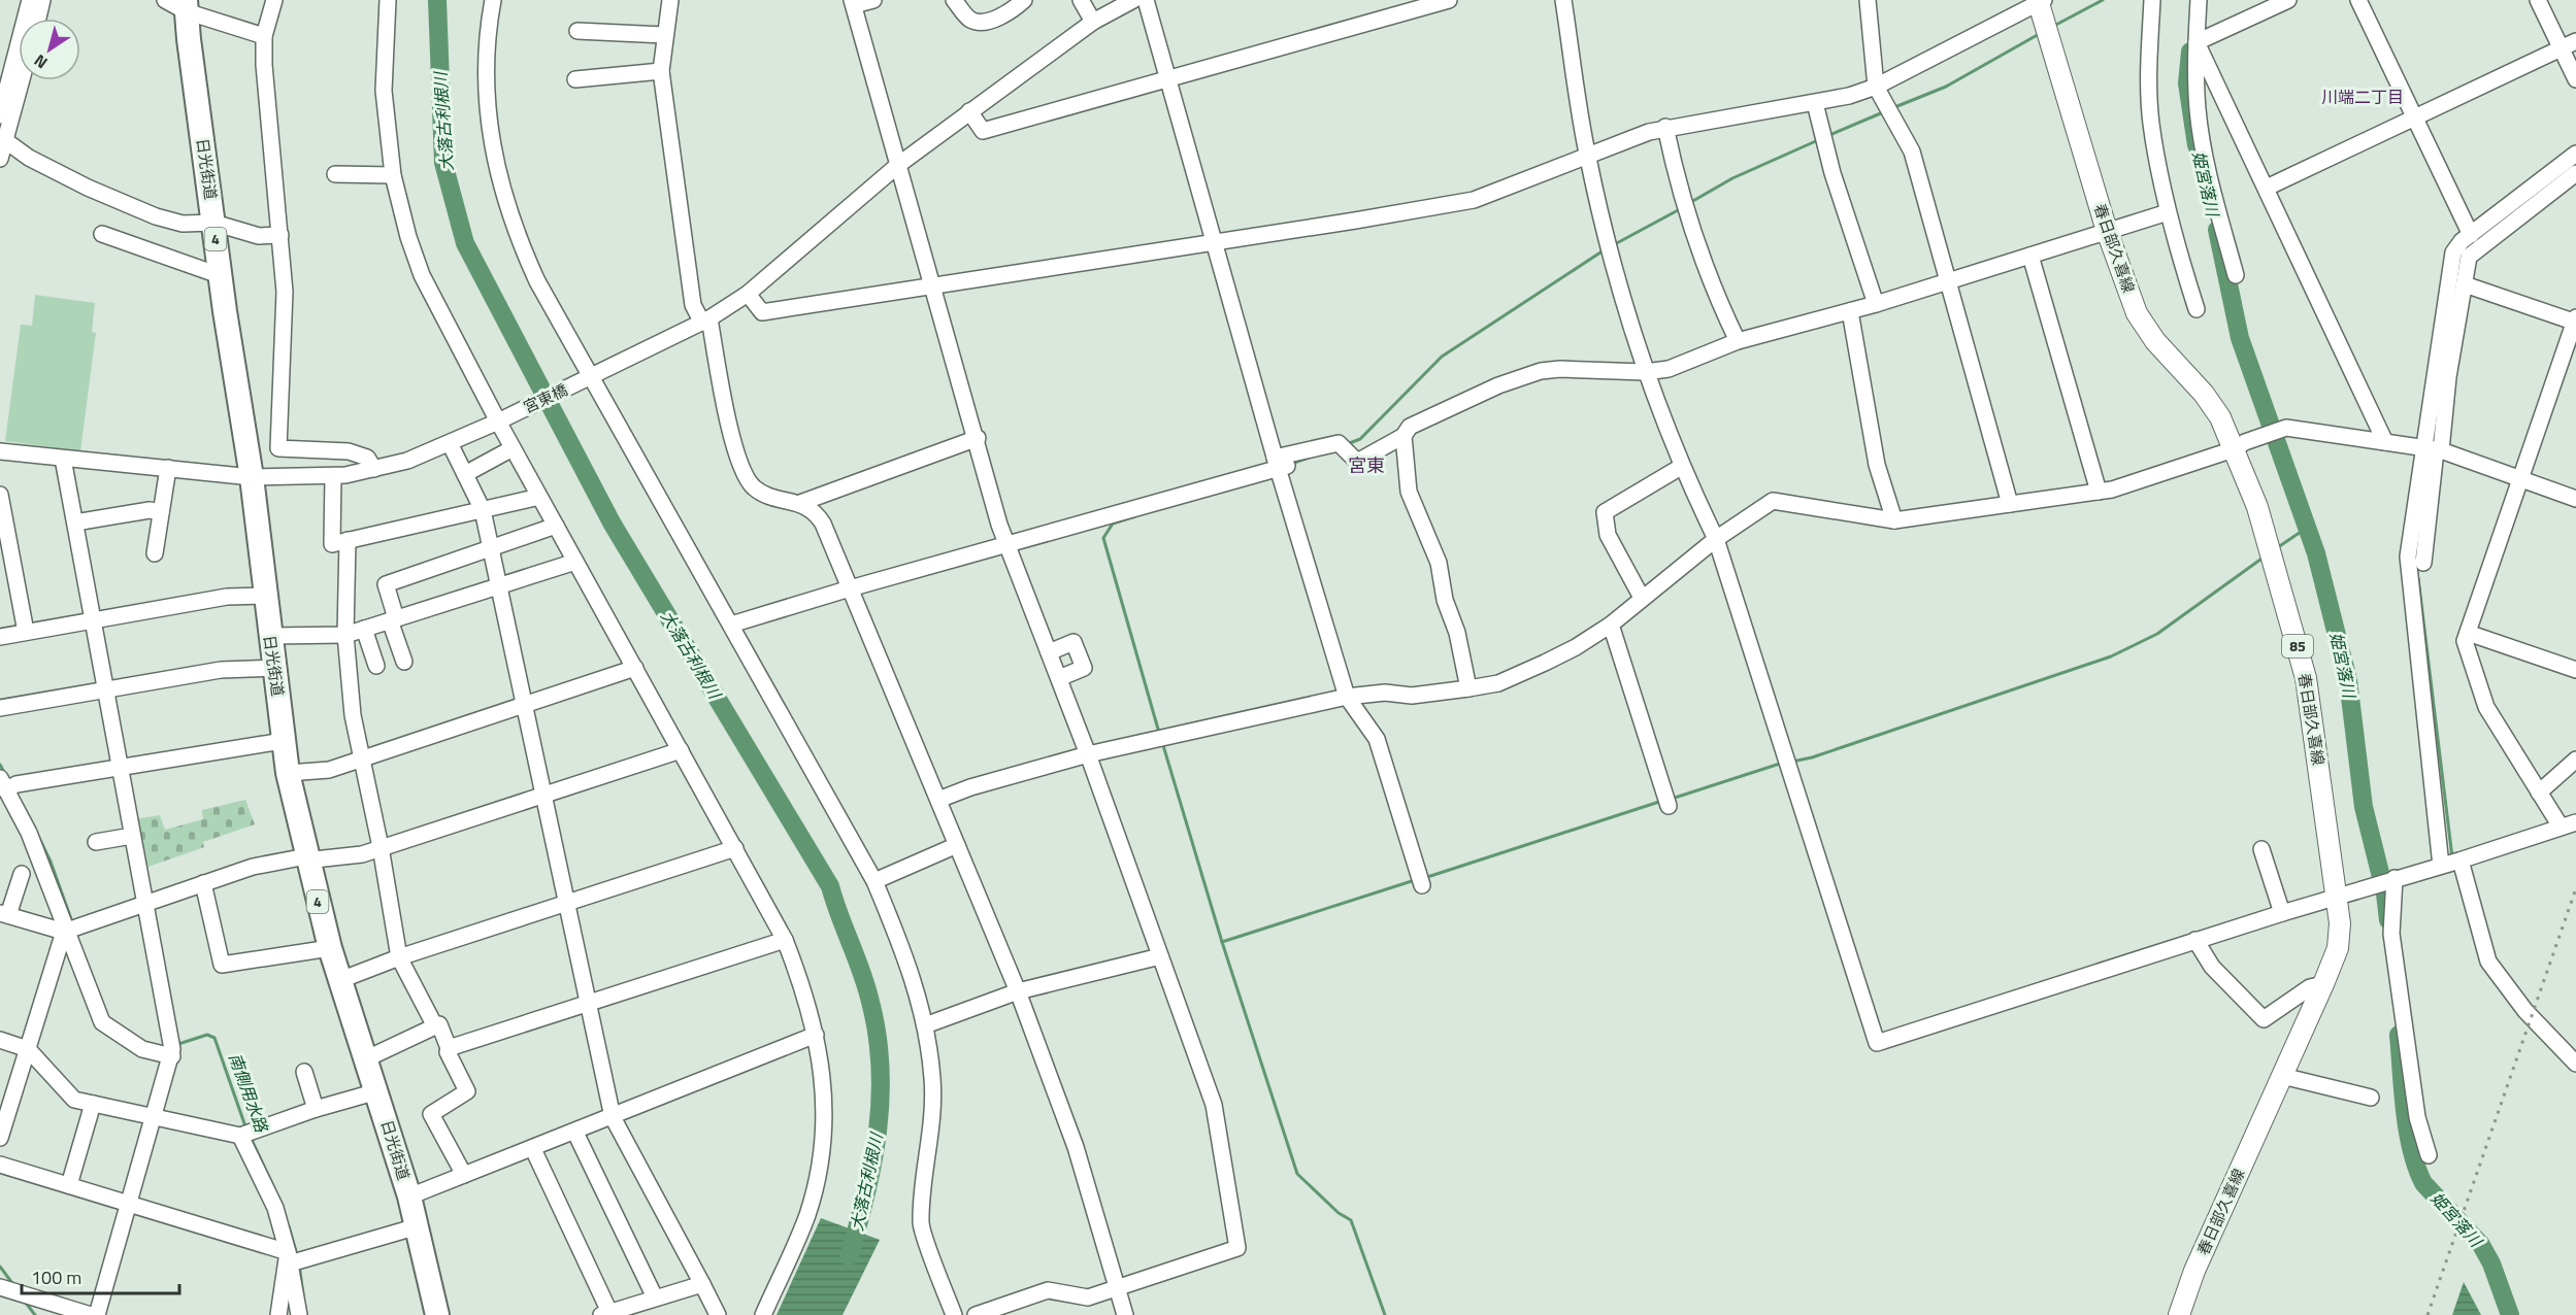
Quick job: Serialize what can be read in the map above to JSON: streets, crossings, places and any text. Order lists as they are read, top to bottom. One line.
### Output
{"streets":{"highway":["日光街道","4"],"main road":["春日部久喜線","85"],"street":["宮東橋"]},"crossings":[["日光街道","宮東橋"]],"districts":["川端二丁目","宮東"],"water":["大落古利根川","姫宮落川","南側用水路"],"scale_bar":"100 m","north":"bottom left"}
